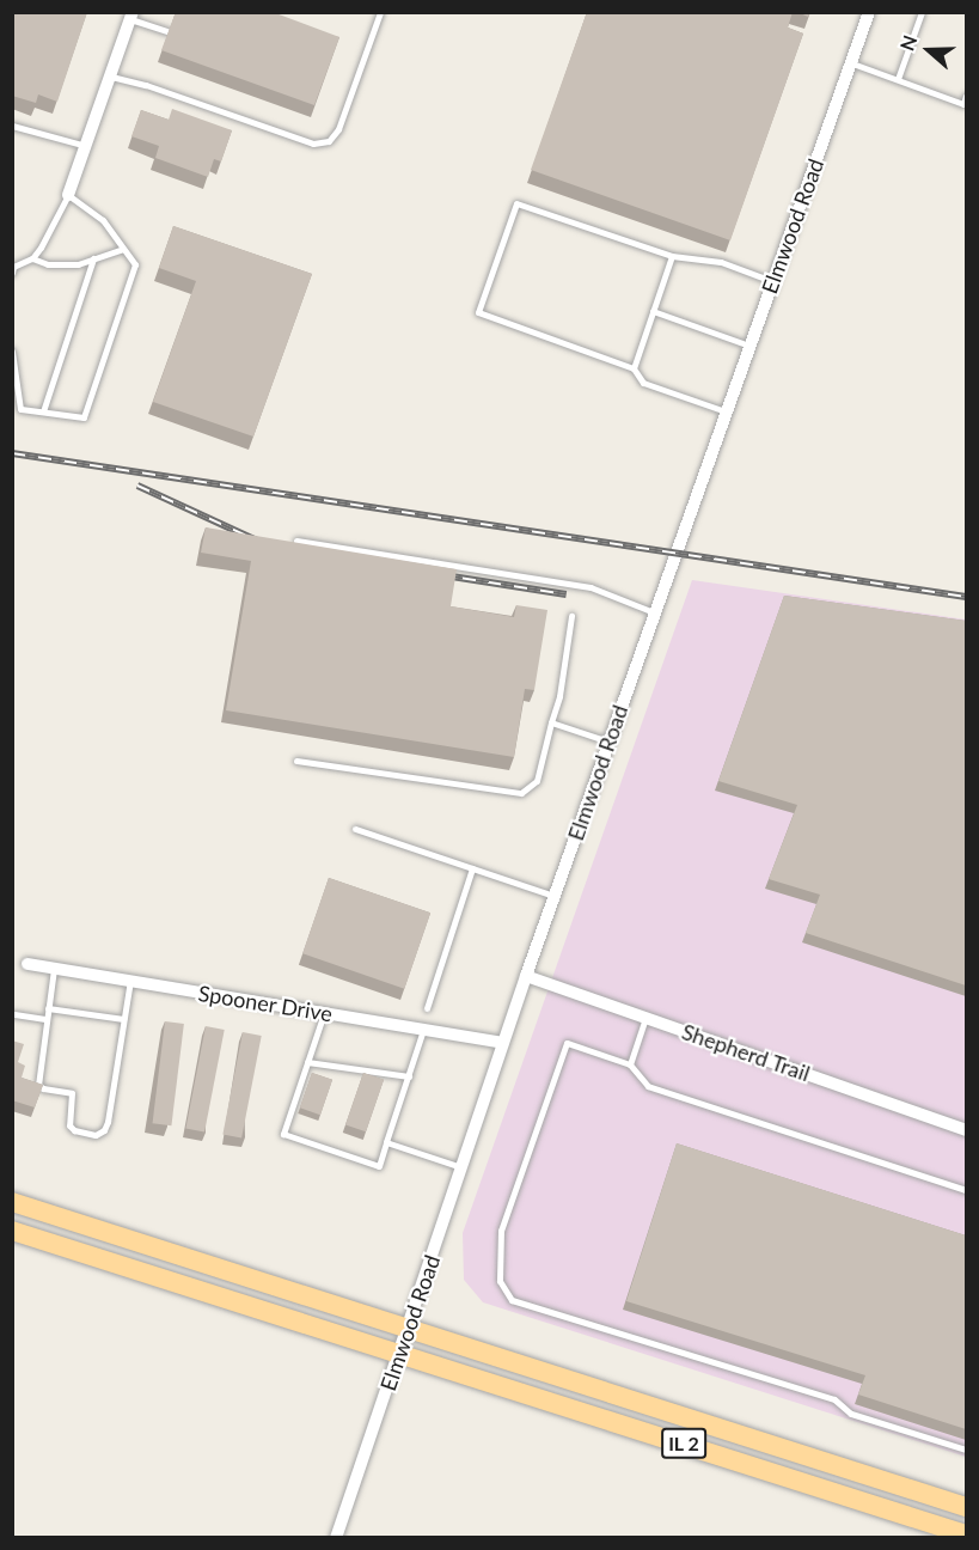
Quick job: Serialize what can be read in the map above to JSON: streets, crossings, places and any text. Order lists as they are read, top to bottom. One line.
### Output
{"streets":{"main road":["IL 2"],"street":["Elmwood Road","Spooner Drive","Shepherd Trail"]},"crossings":[["Elmwood Road","Spooner Drive"],["Elmwood Road","Shepherd Trail"],["Elmwood Road","IL 2"]],"north":"left"}
